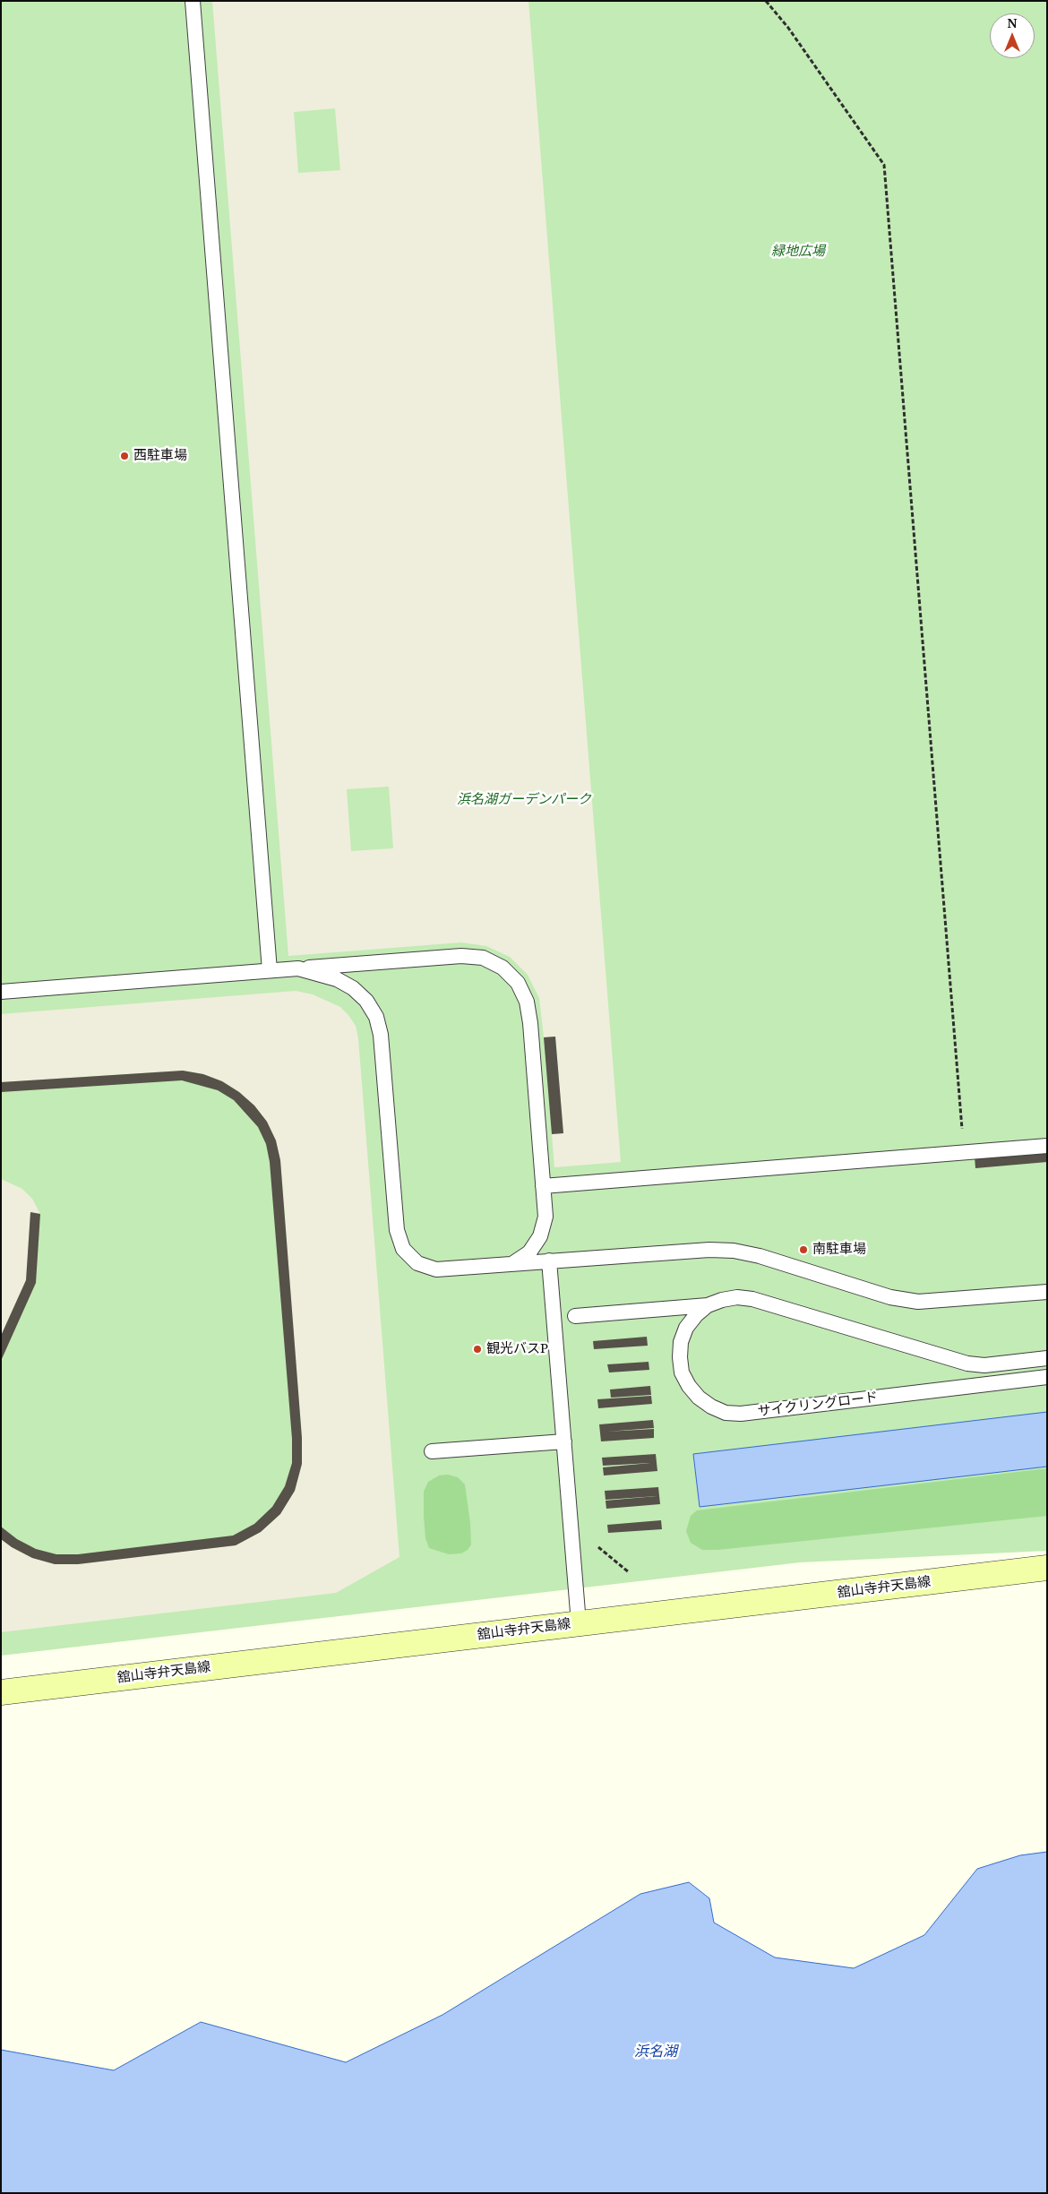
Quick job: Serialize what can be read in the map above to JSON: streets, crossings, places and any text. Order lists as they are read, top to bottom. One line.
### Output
{"streets":{"main road":["舘山寺弁天島線"],"lane":["サイクリングロード"]},"water":["浜名湖"],"parks":["緑地広場","浜名湖ガーデンパーク"],"places":["西駐車場","南駐車場","観光バスP"],"north":"top"}
